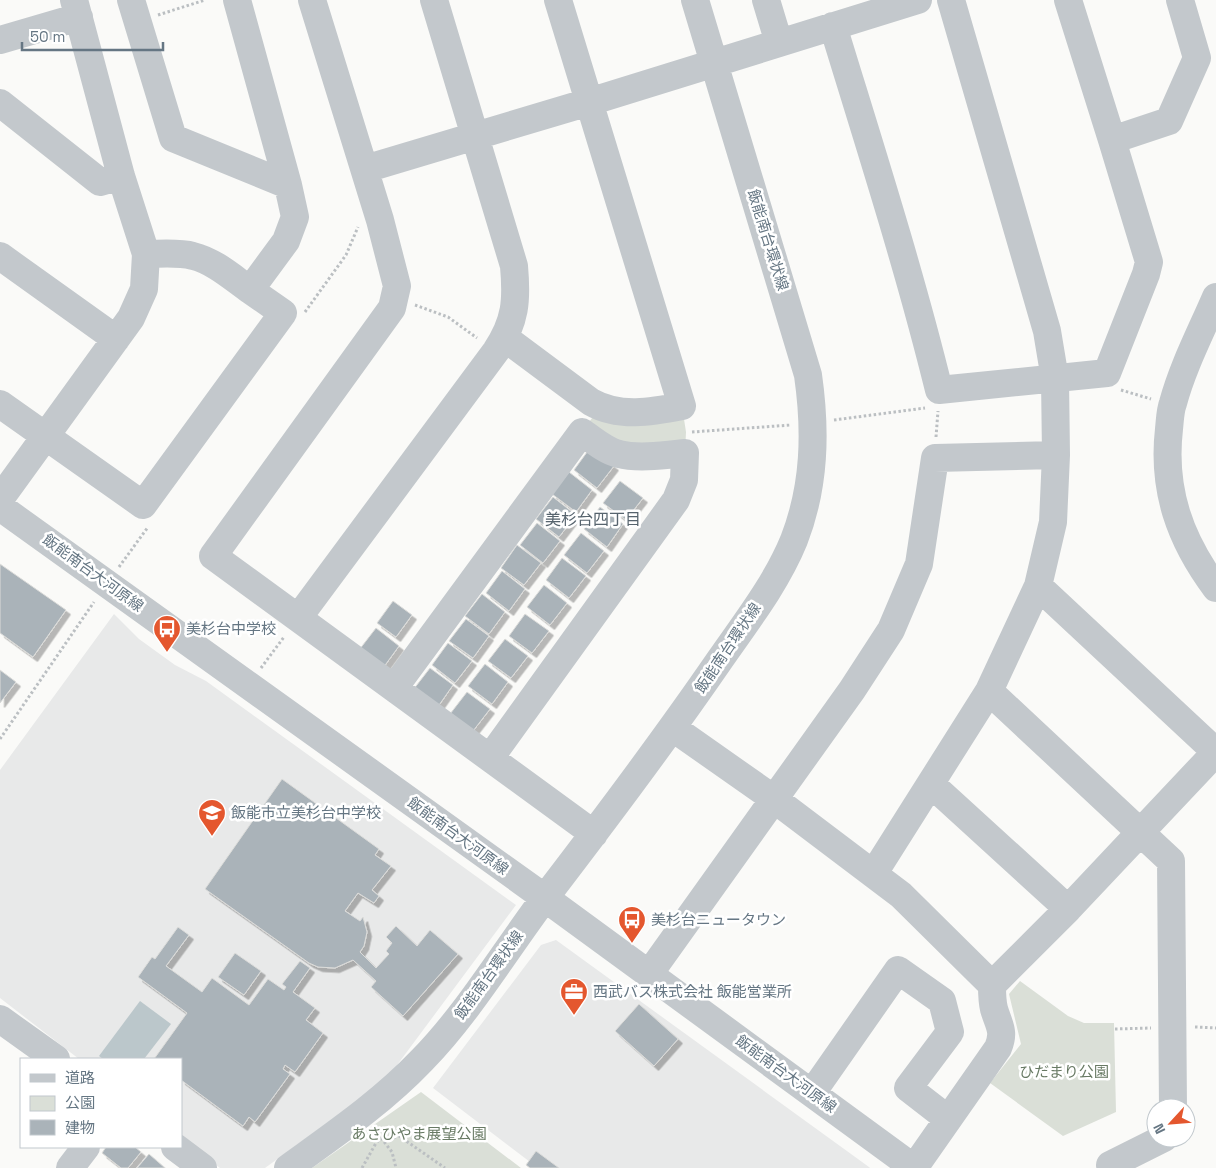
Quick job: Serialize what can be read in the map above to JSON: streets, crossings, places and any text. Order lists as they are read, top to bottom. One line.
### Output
{"streets":{"street":["飯能南台環状線","飯能南台大河原線"]},"crossings":[["飯能南台環状線","飯能南台大河原線"]],"districts":["美杉台四丁目"],"parks":["ひだまり公園","あさひやま展望公園"],"places":{"bus stop":["美杉台中学校","美杉台ニュータウン"],"school or university":["飯能市立美杉台中学校"],"office":["西武バス株式会社 飯能営業所"]},"legend":["道路","公園","建物"],"scale_bar":"50 m","north":"bottom left"}
